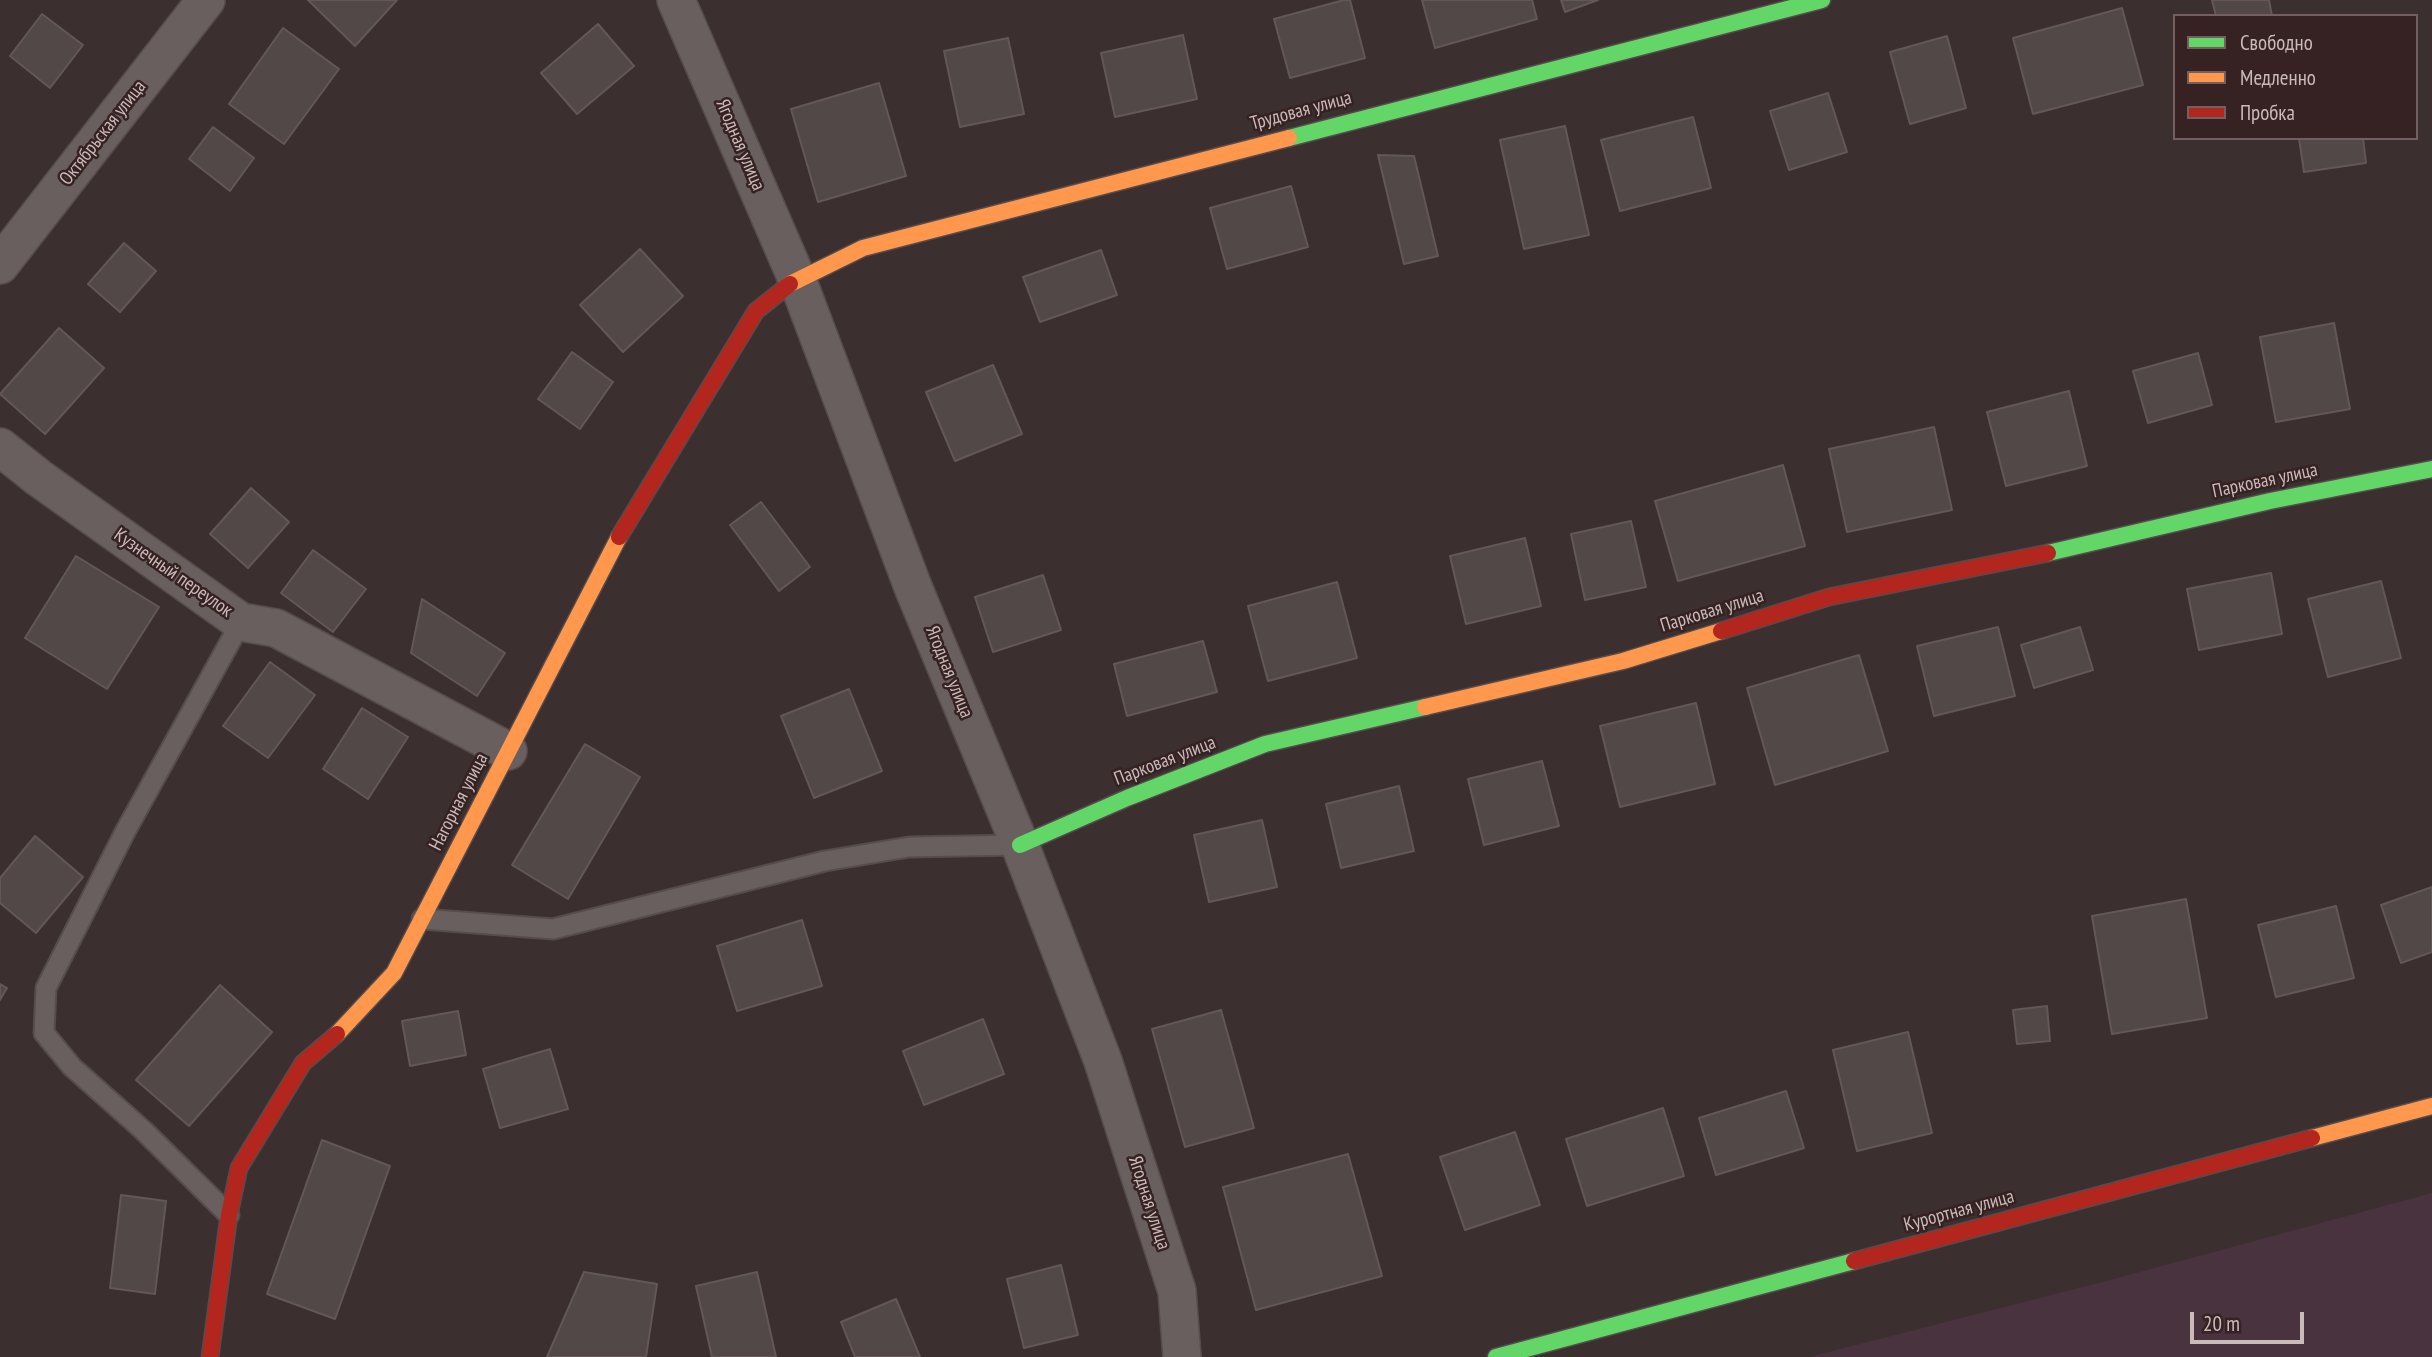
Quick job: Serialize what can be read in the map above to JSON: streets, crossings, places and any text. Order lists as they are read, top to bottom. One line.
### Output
{"streets":{"street":["Трудовая улица","Октябрьская улица","Ягодная улица","Парковая улица","Кузнечный переулок","Нагорная улица","Курортная улица"]},"crossings":[["Трудовая улица","Ягодная улица"],["Трудовая улица","Нагорная улица"],["Ягодная улица","Парковая улица"],["Ягодная улица","Нагорная улица"],["Кузнечный переулок","Нагорная улица"]],"legend":["Свободно","Медленно","Пробка"],"scale_bar":"20 m"}
